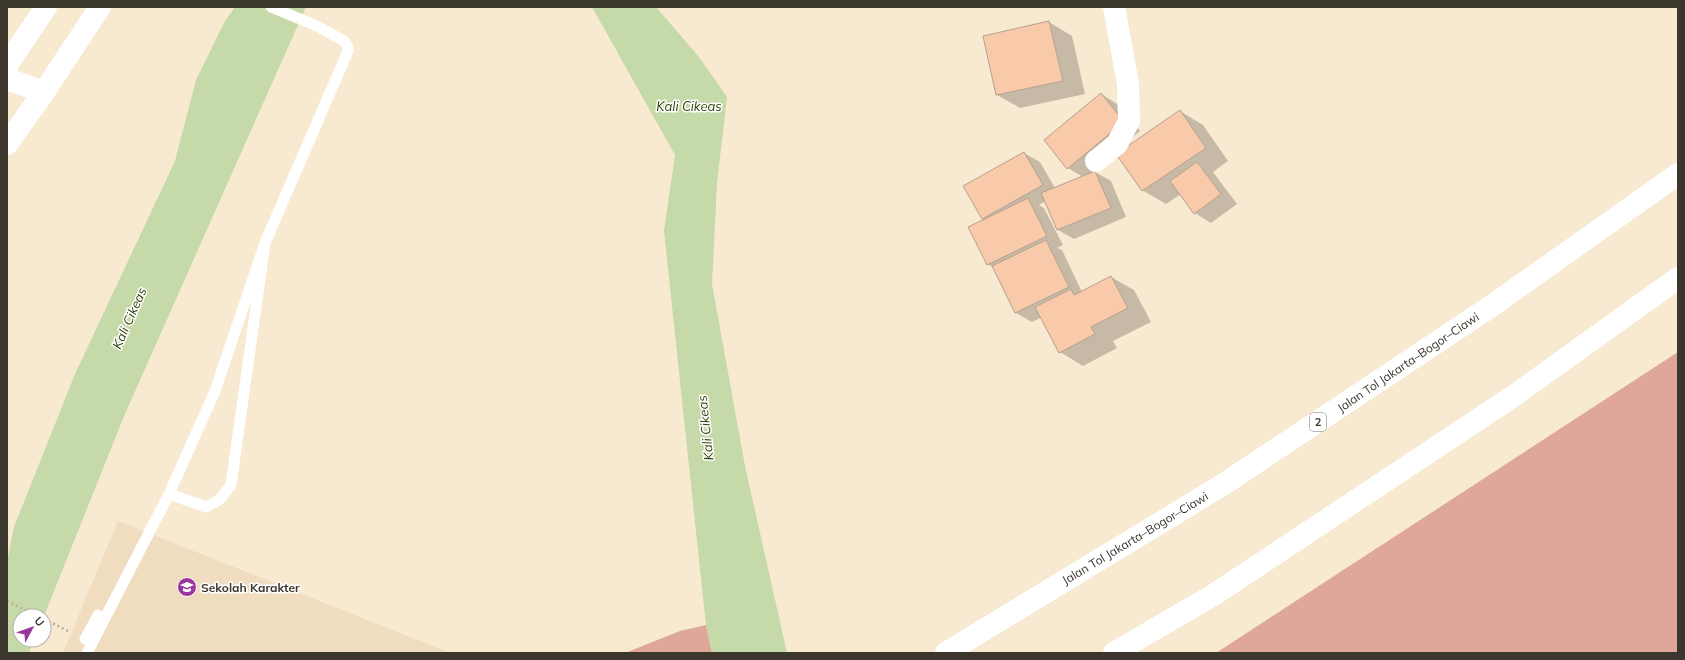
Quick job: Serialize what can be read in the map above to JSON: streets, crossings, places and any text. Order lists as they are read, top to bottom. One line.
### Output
{"streets":{"main road":["Jalan Tol Jakarta–Bogor–Ciawi","2"]},"water":["Kali Cikeas"],"places":{"school or university":["Sekolah Karakter"]},"north":"top right"}
